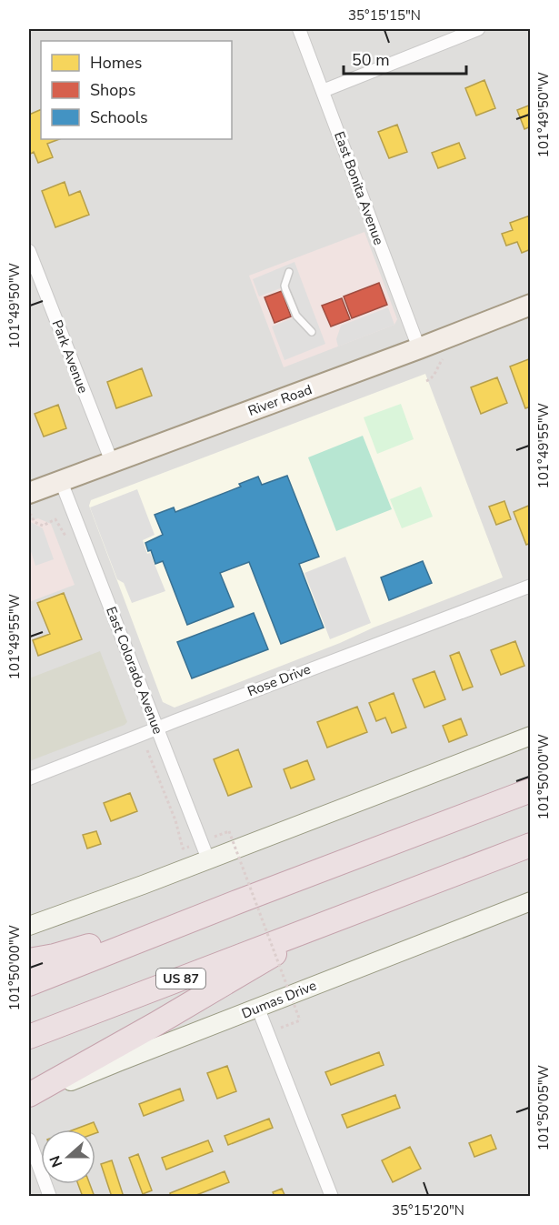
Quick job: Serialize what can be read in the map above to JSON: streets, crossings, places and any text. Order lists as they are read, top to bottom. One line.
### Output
{"streets":{"highway":["US 87"],"main road":["River Road","Dumas Drive"],"street":["East Bonita Avenue","Park Avenue","East Colorado Avenue","Rose Drive"]},"crossings":[["East Bonita Avenue","River Road"],["Park Avenue","River Road"],["River Road","East Colorado Avenue"],["East Colorado Avenue","Rose Drive"]],"legend":["Homes","Shops","Schools"],"scale_bar":"50 m","north":"left","coordinates":["35°15'15\"N","101°49'50\"W","101°49'55\"W","101°50'00\"W","101°50'05\"W","35°15'20\"N"]}
